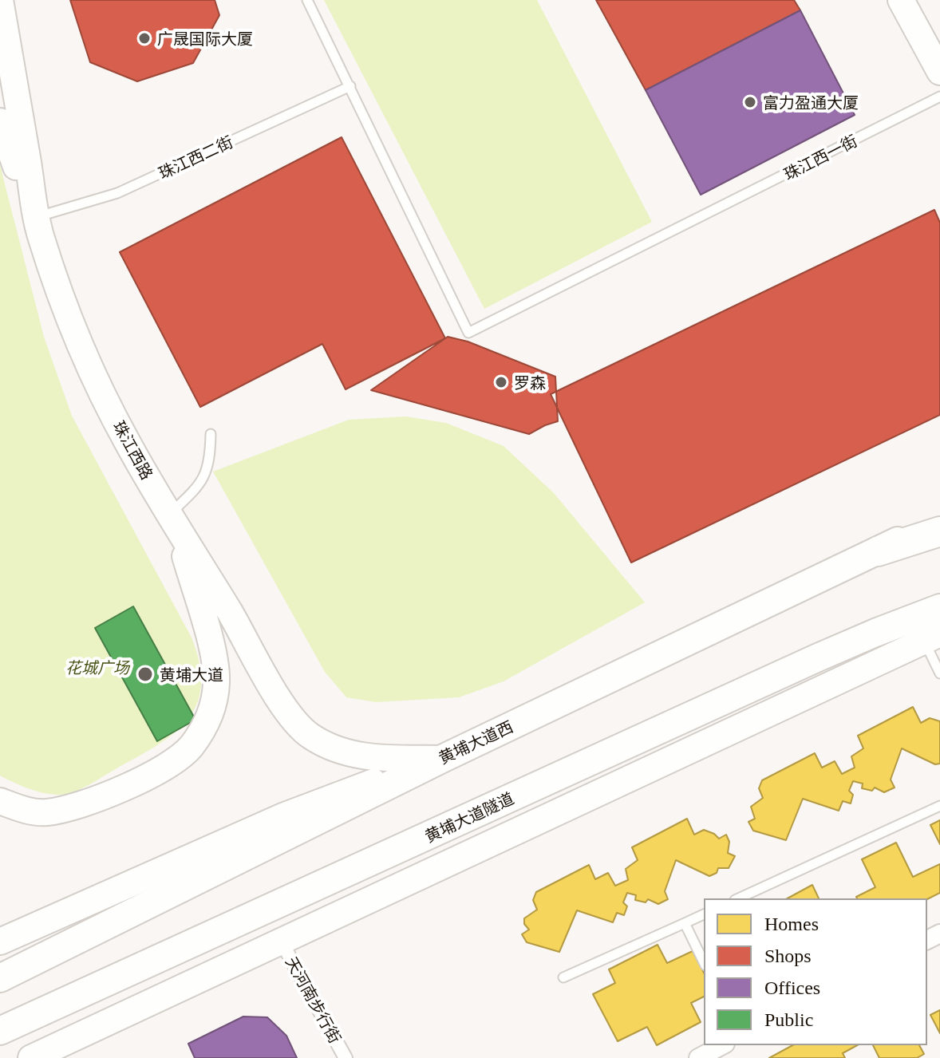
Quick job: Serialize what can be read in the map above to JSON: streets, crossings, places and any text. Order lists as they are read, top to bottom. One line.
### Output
{"streets":{"main road":["珠江西路","黄埔大道西","黄埔大道隧道"],"street":["天河南步行街"],"lane":["珠江西二街","珠江西一街"]},"crossings":[["珠江西二街","珠江西一街"],["珠江西二街","珠江西路"],["珠江西路","黄埔大道西"]],"parks":["花城广场"],"places":["广晟国际大厦","富力盈通大厦","罗森","黄埔大道"],"legend":["Homes","Shops","Offices","Public"]}
